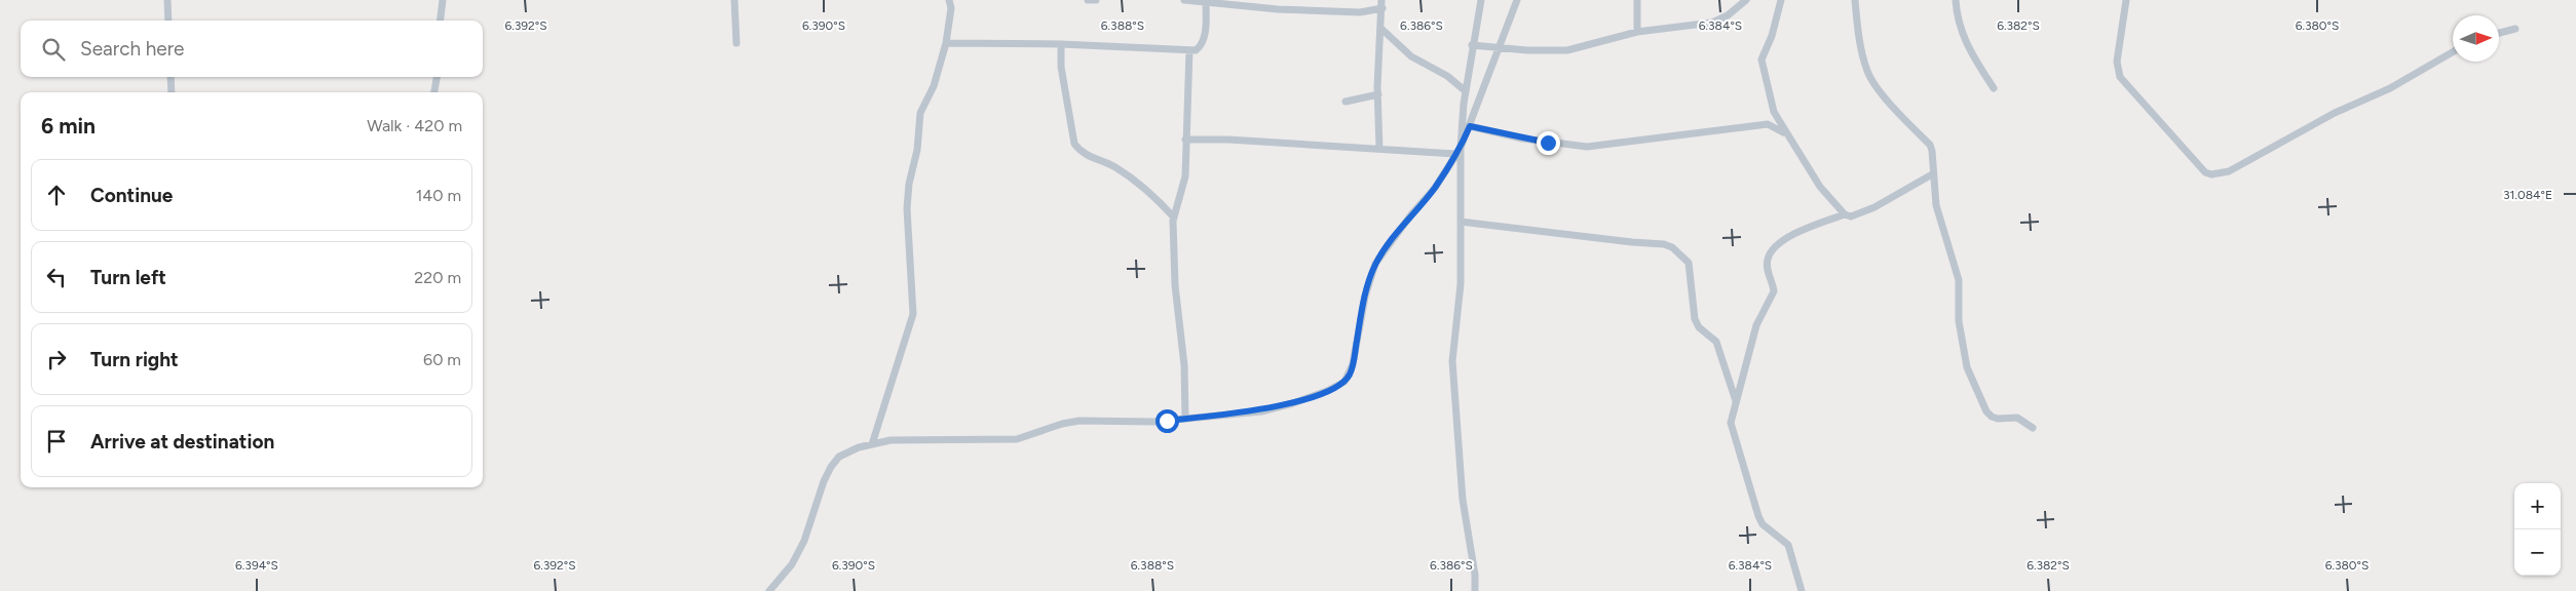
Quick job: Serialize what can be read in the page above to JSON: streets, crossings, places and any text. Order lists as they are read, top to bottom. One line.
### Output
{"north":"right","page":{"search":"Search here","heading":["6 min","Walk · 420 m"],"list":[["Continue","140 m"],["Turn left","220 m"],["Turn right","60 m"],"Arrive at destination"],"map_buttons":["+","−"]},"coordinates":["6.392°S","6.390°S","6.388°S","6.386°S","6.384°S","6.382°S","6.380°S","31.084°E","6.394°S"]}
